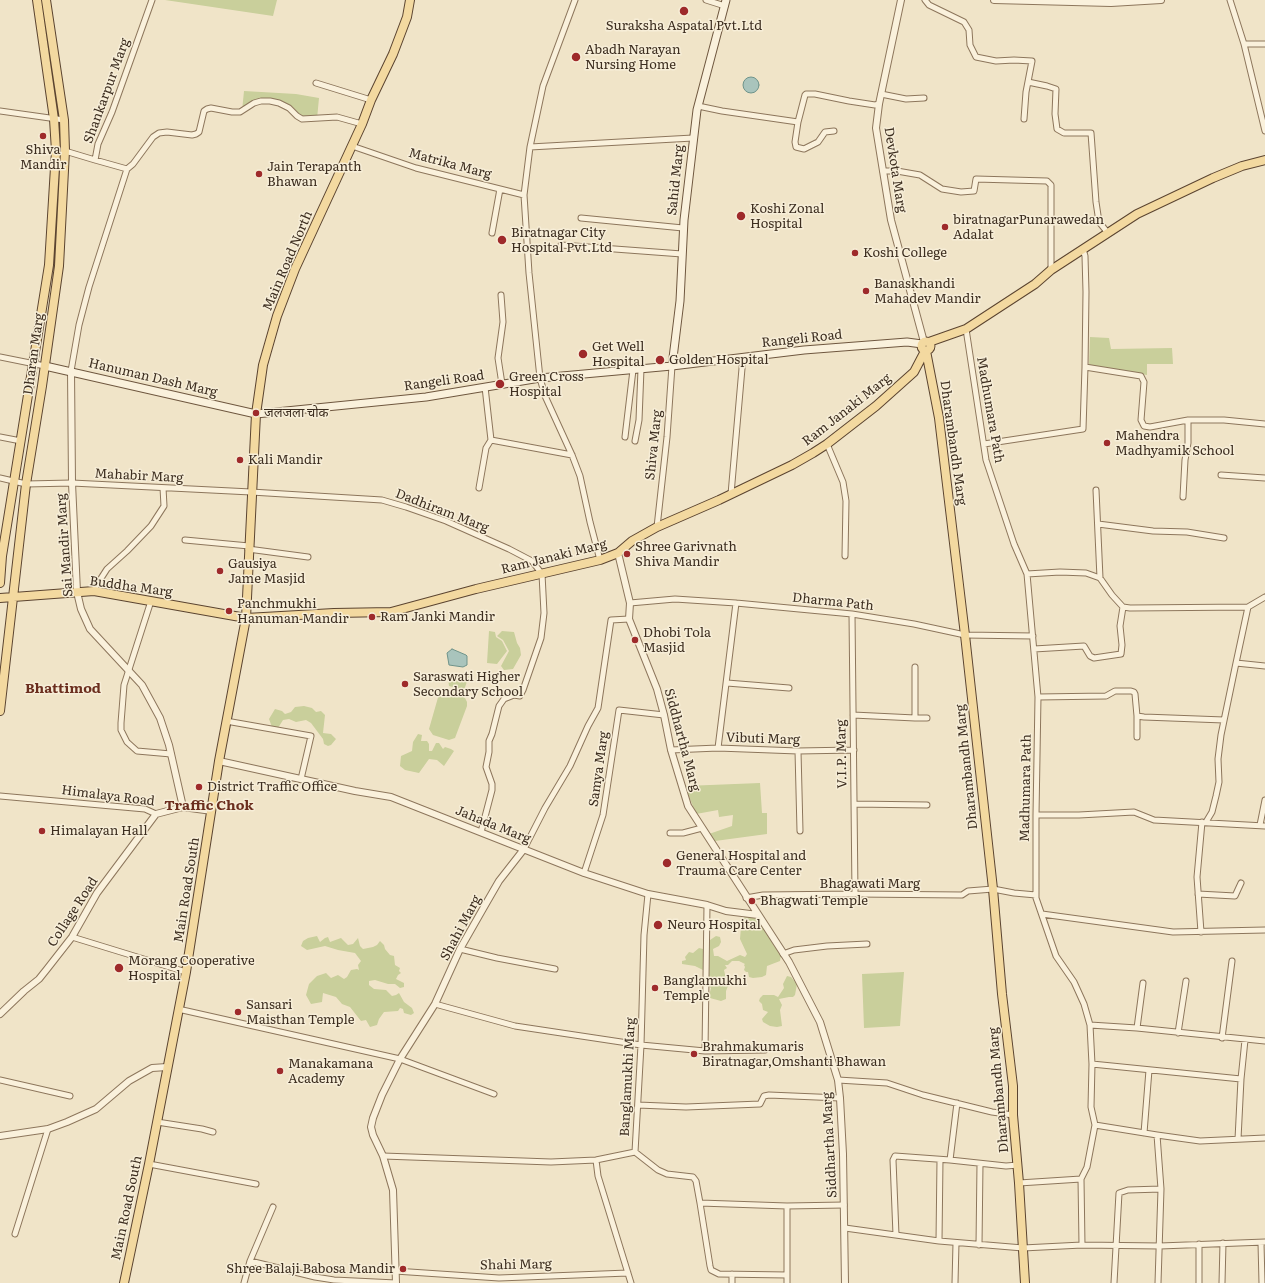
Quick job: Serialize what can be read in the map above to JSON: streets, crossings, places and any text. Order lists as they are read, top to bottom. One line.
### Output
{"streets":{"main road":["Sahid Marg","Main Road North","Rangeli Road","Dharan Marg","Hanuman Dash Marg","Ram Janaki Marg","Dharambandh Marg","Buddha Marg","Main Road South"],"street":["Shankarpur Marg","Matrika Marg","Devkota Marg","Madhumara Path","Shiva Marg","Mahabir Marg","Dadhiram Marg","Sai Mandir Marg","Dharma Path","Vibuti Marg","Siddhartha Marg","V.I.P. Marg","Samya Marg","Himalaya Road","Jahada Marg","Bhagawati Marg","Collage Road","Shahi Marg","Banglamukhi Marg"]},"crossings":[["Shankarpur Marg","Dharan Marg"],["Matrika Marg","Main Road North"],["Devkota Marg","Rangeli Road"],["Devkota Marg","Ram Janaki Marg"],["Devkota Marg","Dharambandh Marg"],["Sahid Marg","Rangeli Road"],["Sahid Marg","Shiva Marg"],["Main Road North","Rangeli Road"],["Main Road North","Hanuman Dash Marg"],["Main Road North","Ram Janaki Marg"],["Main Road North","Mahabir Marg"],["Main Road North","Dadhiram Marg"],["Main Road North","Buddha Marg"],["Main Road North","Main Road South"],["Rangeli Road","Hanuman Dash Marg"],["Rangeli Road","Ram Janaki Marg"],["Rangeli Road","Dharambandh Marg"],["Rangeli Road","Shiva Marg"],["Dharan Marg","Hanuman Dash Marg"],["Dharan Marg","Mahabir Marg"],["Dharan Marg","Buddha Marg"],["Hanuman Dash Marg","Sai Mandir Marg"],["Ram Janaki Marg","Dharambandh Marg"],["Ram Janaki Marg","Shiva Marg"],["Ram Janaki Marg","Dadhiram Marg"],["Ram Janaki Marg","Buddha Marg"],["Ram Janaki Marg","Siddhartha Marg"],["Ram Janaki Marg","Main Road South"],["Madhumara Path","Dharma Path"],["Madhumara Path","Bhagawati Marg"],["Dharambandh Marg","Dharma Path"],["Dharambandh Marg","Bhagawati Marg"],["Mahabir Marg","Dadhiram Marg"],["Mahabir Marg","Sai Mandir Marg"],["Sai Mandir Marg","Buddha Marg"],["Sai Mandir Marg","Himalaya Road"],["Buddha Marg","Main Road South"],["Dharma Path","Siddhartha Marg"],["Dharma Path","V.I.P. Marg"],["Vibuti Marg","Siddhartha Marg"],["Vibuti Marg","V.I.P. Marg"],["Siddhartha Marg","Samya Marg"],["Siddhartha Marg","Jahada Marg"],["Siddhartha Marg","Bhagawati Marg"],["Siddhartha Marg","Shahi Marg"],["V.I.P. Marg","Bhagawati Marg"],["Samya Marg","Jahada Marg"],["Himalaya Road","Main Road South"],["Himalaya Road","Collage Road"],["Jahada Marg","Main Road South"],["Jahada Marg","Shahi Marg"],["Jahada Marg","Banglamukhi Marg"],["Shahi Marg","Banglamukhi Marg"]],"districts":["Bhattimod","Traffic Chok"],"places":["Suraksha Aspatal Pvt.Ltd","Abadh Narayan Nursing Home","Shiva Mandir","Jain Terapanth Bhawan","Koshi Zonal Hospital","biratnagarPunarawedan Adalat","Biratnagar City Hospital Pvt.Ltd","Koshi College","Banaskhandi Mahadev Mandir","Get Well Hospital","Golden Hospital","Green Cross Hospital","जलजला चोक","Mahendra Madhyamik School","Kali Mandir","Shree Garivnath Shiva Mandir","Gausiya Jame Masjid","Panchmukhi Hanuman Mandir","Ram Janki Mandir","Dhobi Tola Masjid","Saraswati Higher Secondary School","District Traffic Office","Himalayan Hall","General Hospital and Trauma Care Center","Bhagwati Temple","Neuro Hospital","Morang Cooperative Hospital","Banglamukhi Temple","Sansari Maisthan Temple","Brahmakumaris Biratnagar,Omshanti Bhawan","Manakamana Academy","Shree Balaji Babosa Mandir"]}
